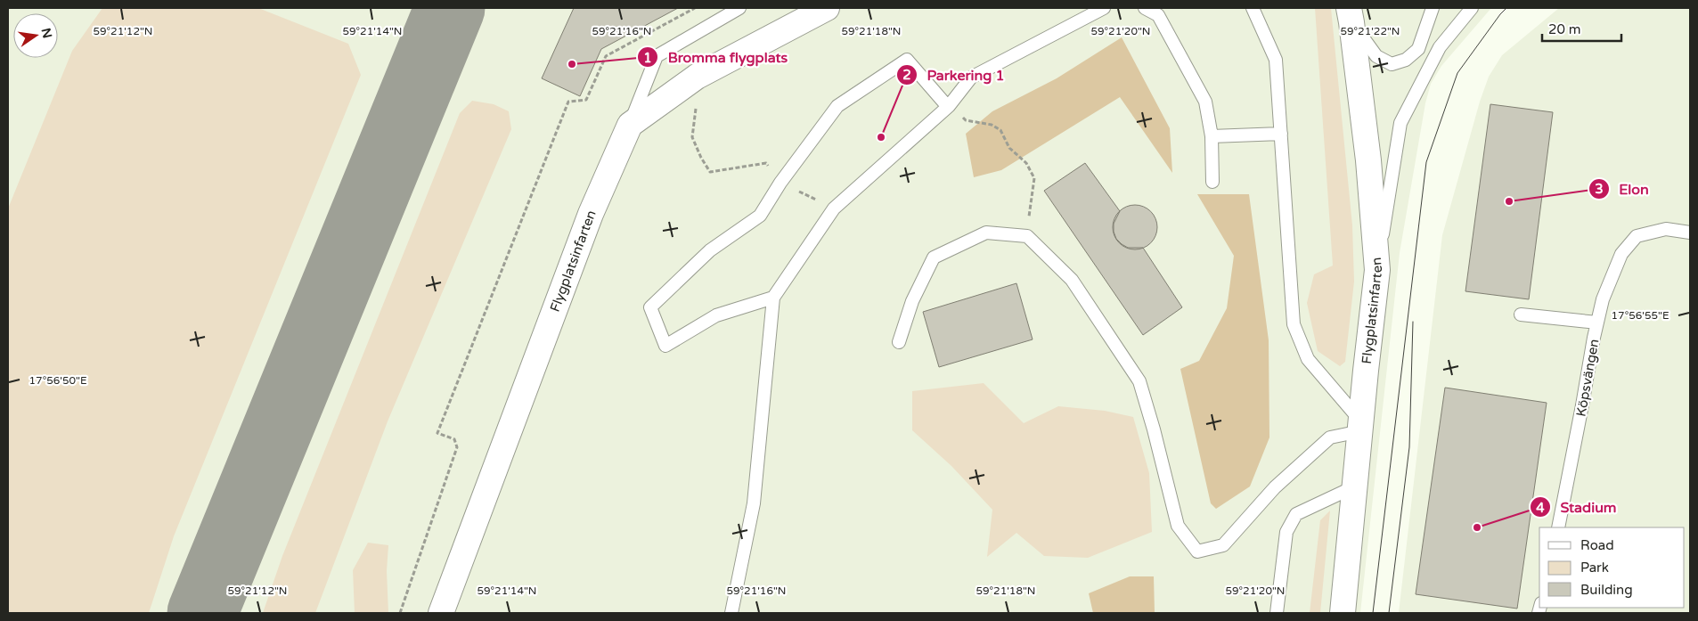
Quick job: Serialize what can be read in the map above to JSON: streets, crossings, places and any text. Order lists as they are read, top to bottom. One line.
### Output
{"streets":{"street":["Flygplatsinfarten"],"lane":["Köpsvängen"]},"places":["Bromma flygplats","Parkering 1","Elon","Stadium"],"legend":["Road","Park","Building"],"scale_bar":"20 m","north":"right","coordinates":["59°21'12\"N","59°21'14\"N","59°21'18\"N","59°21'20\"N","59°21'22\"N","59°21'16\"N","17°56'55\"E","17°56'50\"E"]}
